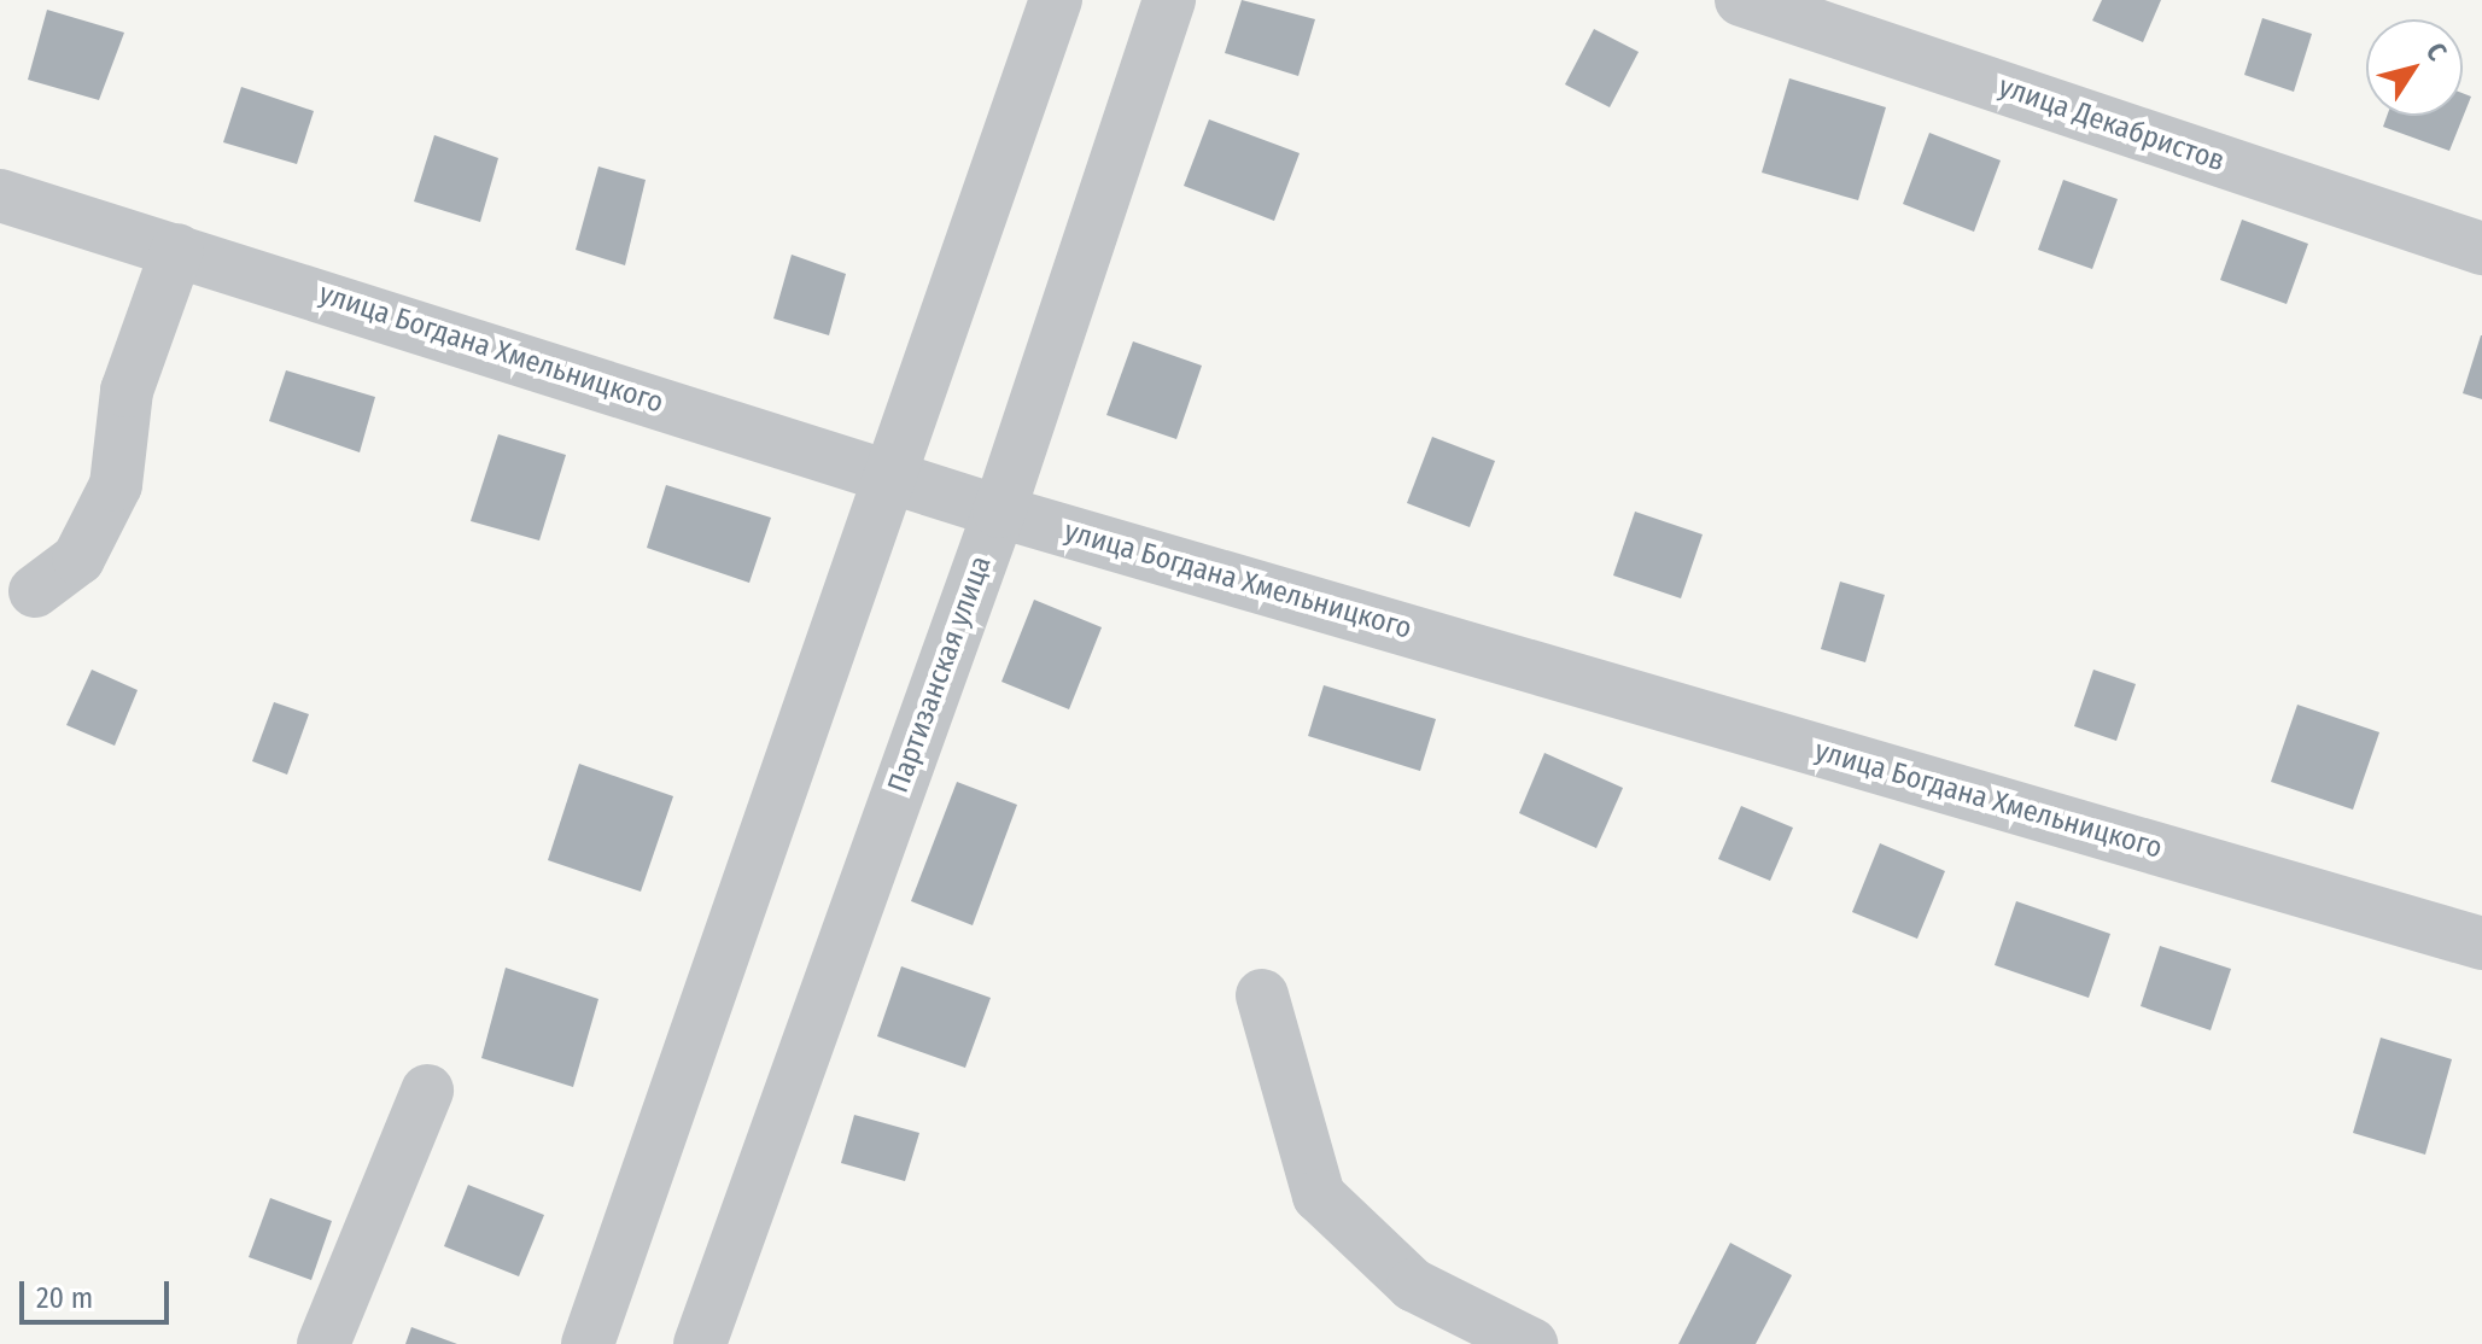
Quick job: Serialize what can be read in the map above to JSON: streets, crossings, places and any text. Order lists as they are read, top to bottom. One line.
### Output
{"streets":{"street":["улица Декабристов","улица Богдана Хмельницкого","Партизанская улица"]},"crossings":[["улица Богдана Хмельницкого","Партизанская улица"]],"scale_bar":"20 m","north":"top right"}
